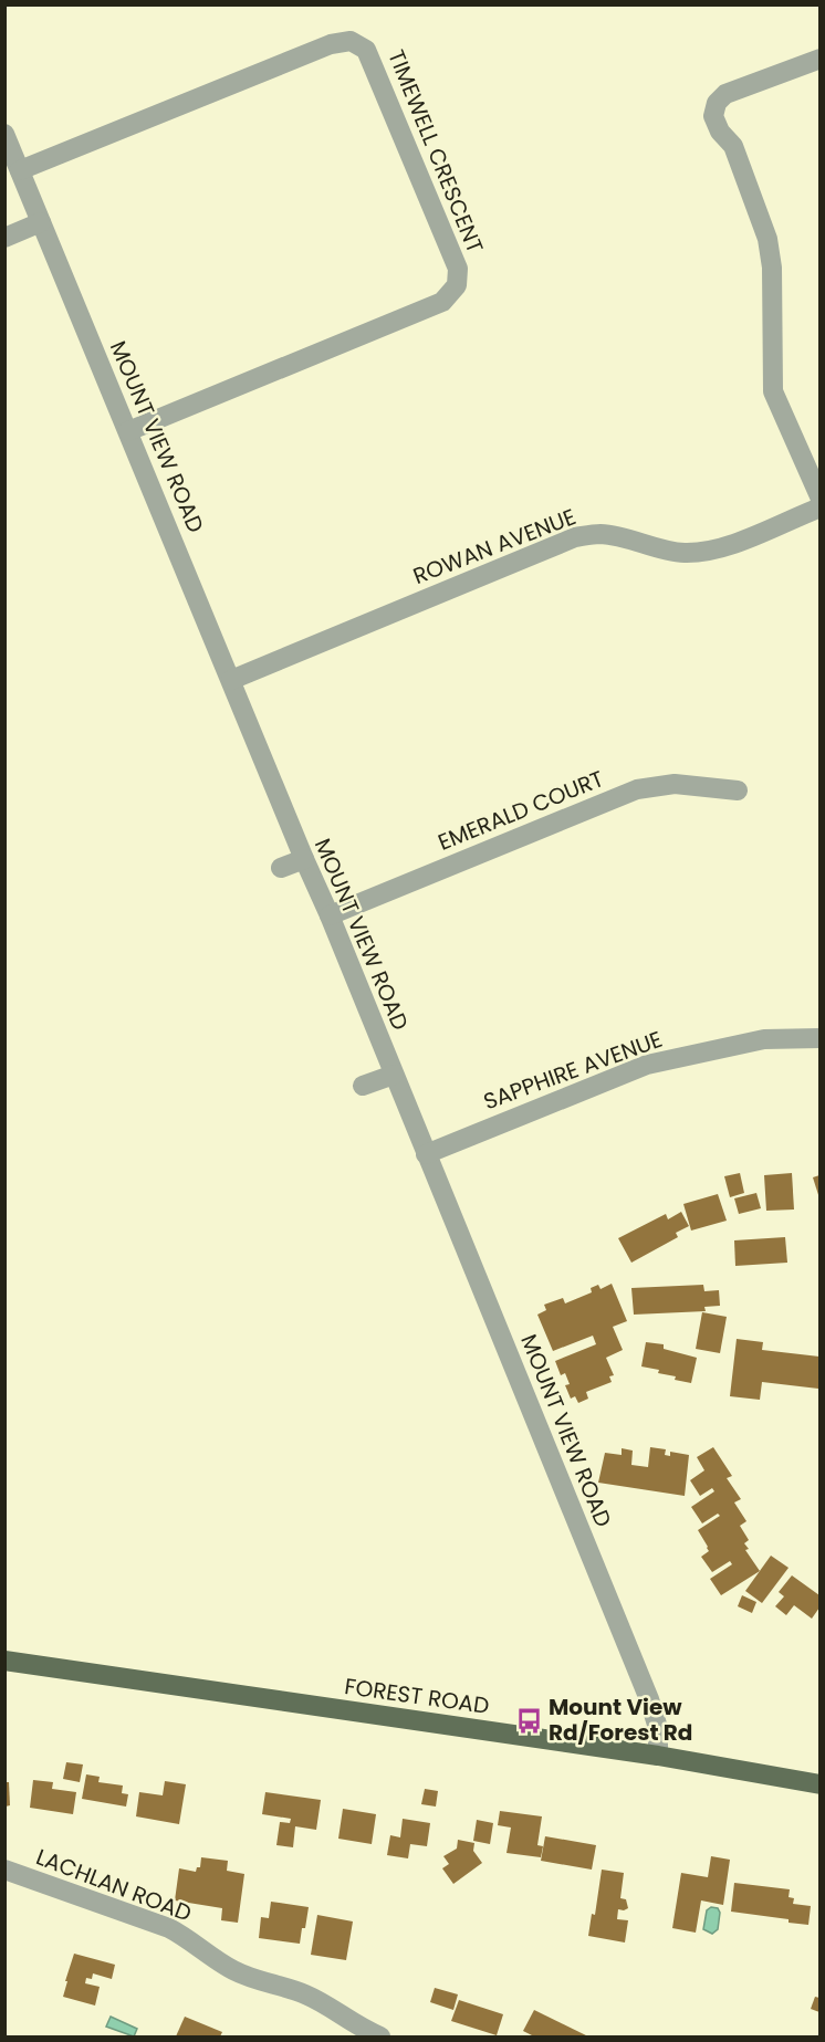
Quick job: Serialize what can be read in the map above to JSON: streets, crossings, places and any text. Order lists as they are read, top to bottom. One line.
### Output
{"streets":{"main road":["FOREST ROAD"],"street":["TIMEWELL CRESCENT","MOUNT VIEW ROAD","ROWAN AVENUE","EMERALD COURT","SAPPHIRE AVENUE","LACHLAN ROAD"]},"crossings":[["TIMEWELL CRESCENT","MOUNT VIEW ROAD"],["MOUNT VIEW ROAD","ROWAN AVENUE"],["MOUNT VIEW ROAD","EMERALD COURT"],["MOUNT VIEW ROAD","SAPPHIRE AVENUE"],["MOUNT VIEW ROAD","FOREST ROAD"]],"places":{"bus stop":["Mount View Rd/Forest Rd"]}}
